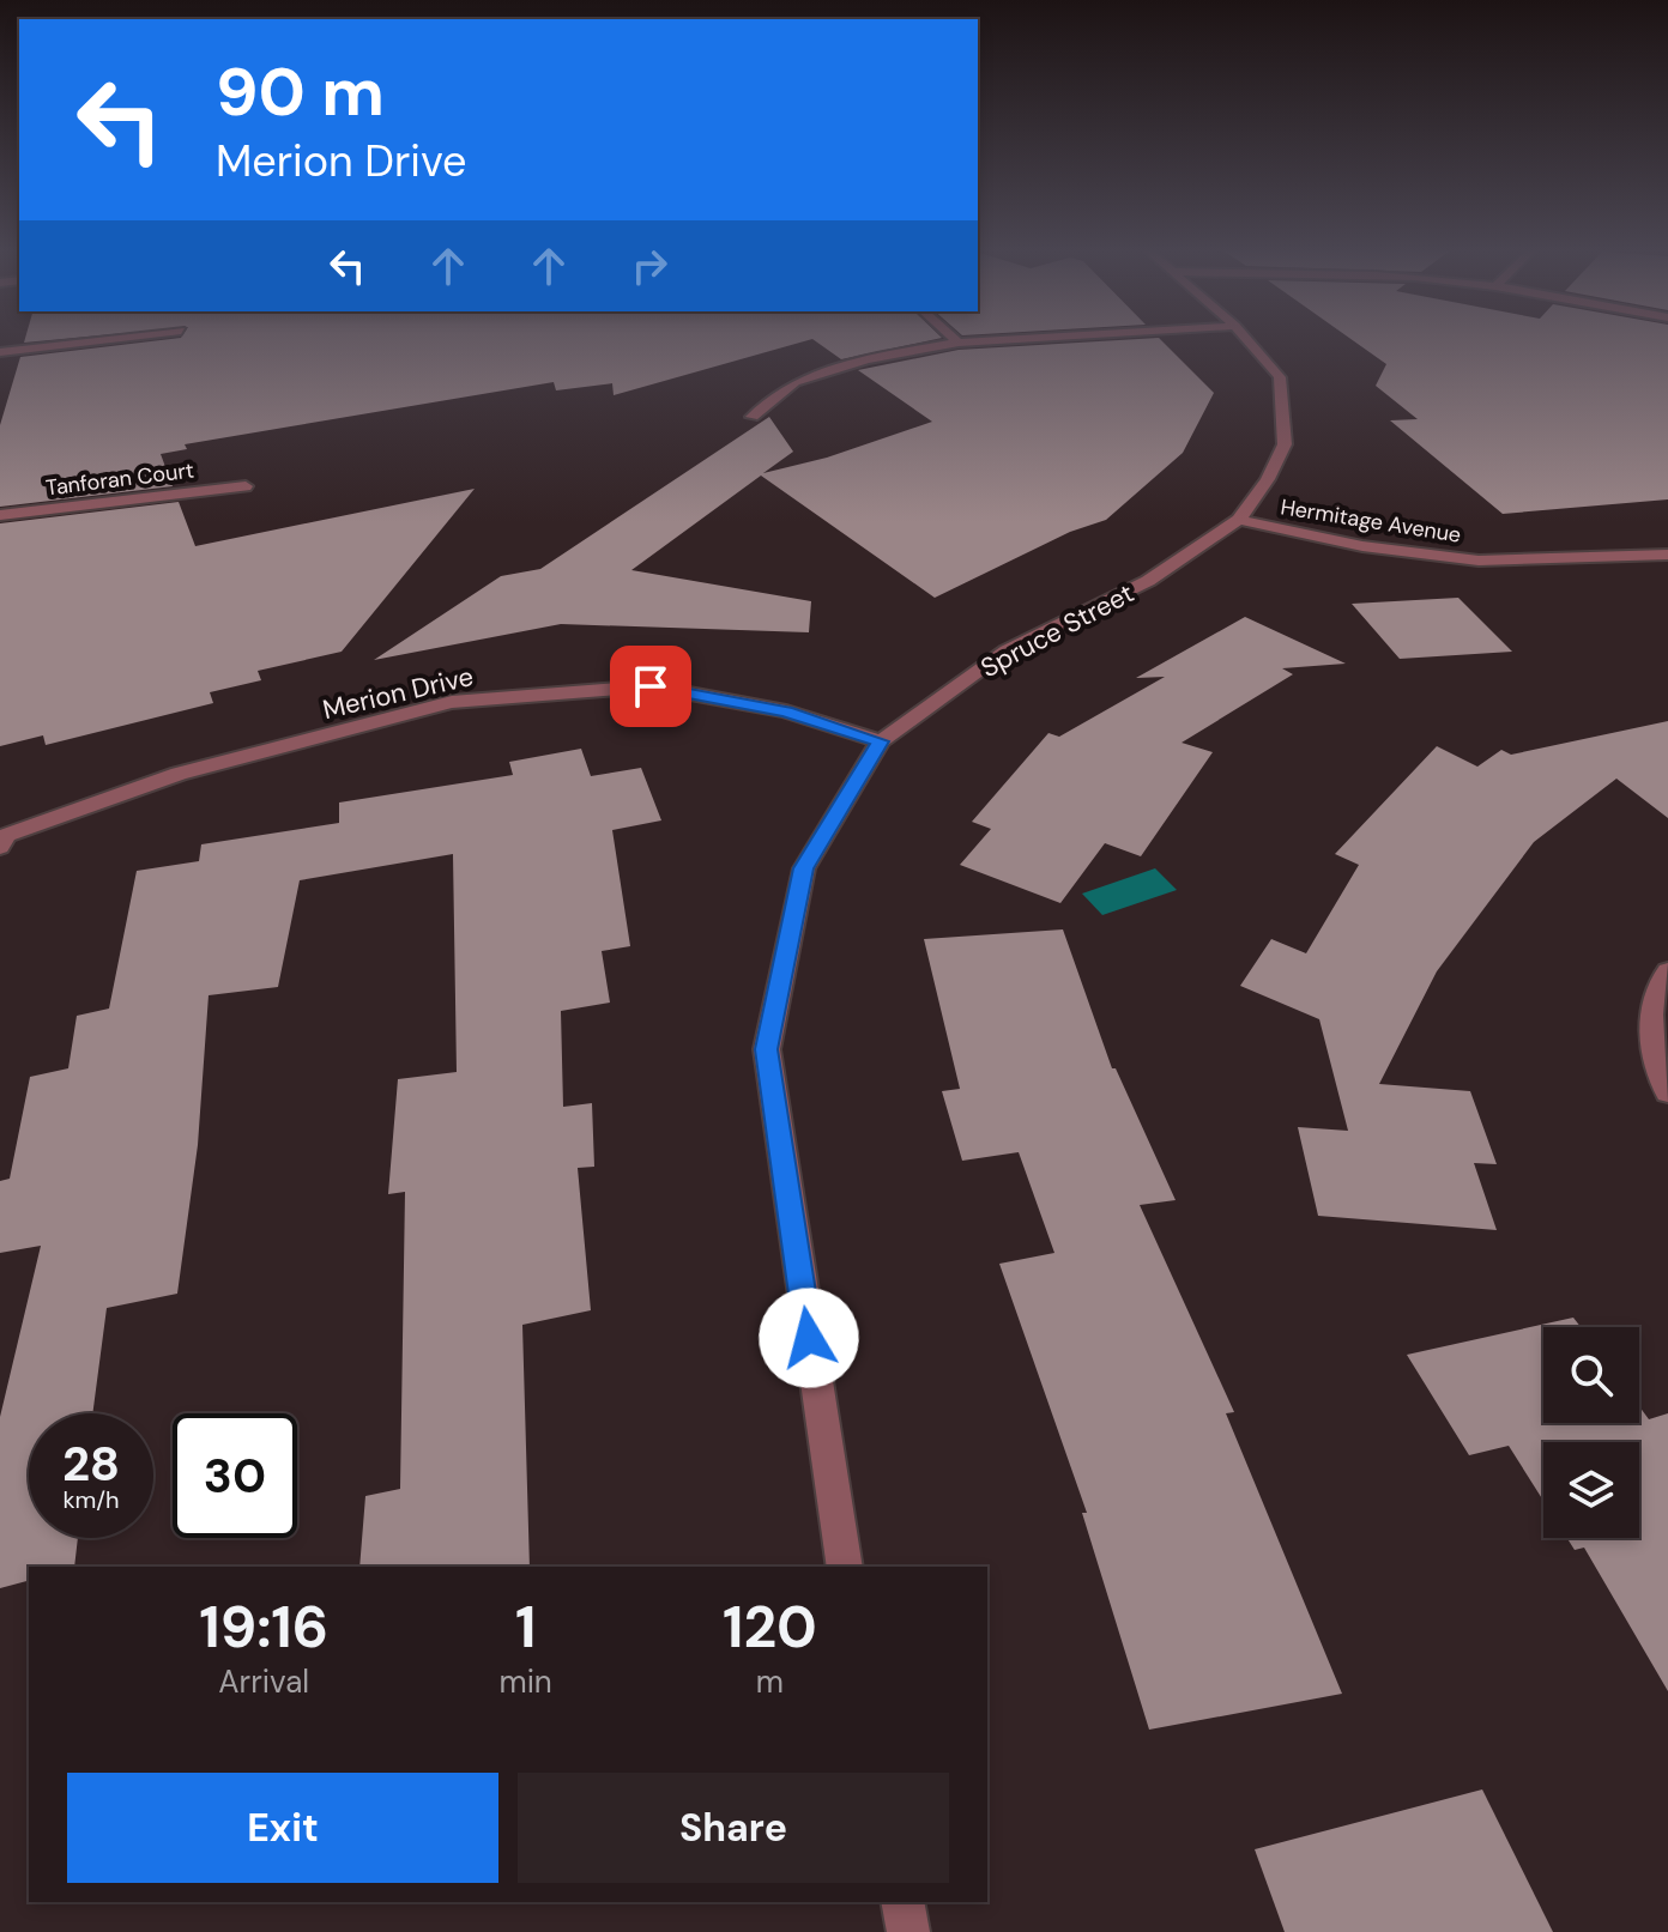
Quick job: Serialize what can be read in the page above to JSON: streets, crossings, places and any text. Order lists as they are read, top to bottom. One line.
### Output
{"streets":{"street":["Tanforan Court","Hermitage Avenue","Spruce Street","Merion Drive"]},"crossings":[["Hermitage Avenue","Spruce Street"],["Spruce Street","Merion Drive"]],"page":{"turn":["90 m","Merion Drive"],"speed":"28 km/h","limit":"30","eta":["19:16","Arrival","1","min","120","m"],"buttons":["Exit","Share"]}}
